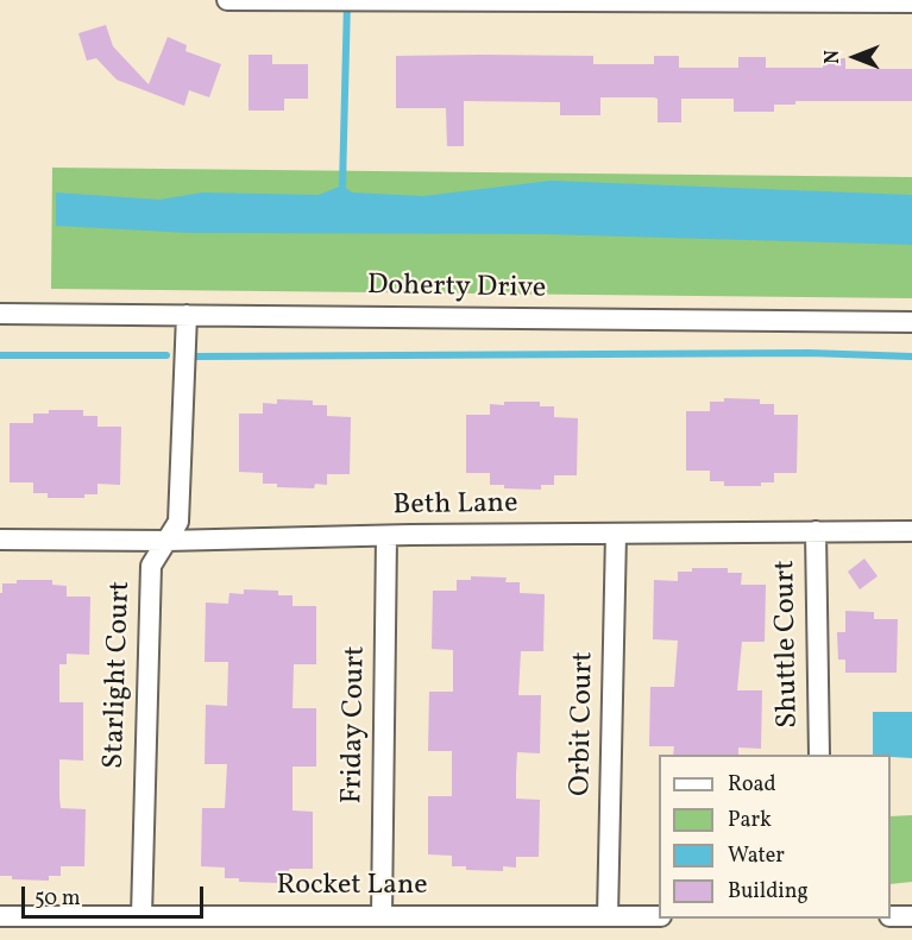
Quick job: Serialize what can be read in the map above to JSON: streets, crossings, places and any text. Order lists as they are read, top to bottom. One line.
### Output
{"streets":{"street":["Doherty Drive","Beth Lane","Shuttle Court","Starlight Court","Orbit Court","Friday Court","Rocket Lane"]},"crossings":[["Doherty Drive","Starlight Court"],["Beth Lane","Shuttle Court"],["Beth Lane","Starlight Court"],["Beth Lane","Orbit Court"],["Beth Lane","Friday Court"],["Starlight Court","Rocket Lane"],["Orbit Court","Rocket Lane"],["Friday Court","Rocket Lane"]],"legend":["Road","Park","Water","Building"],"scale_bar":"50 m","north":"left"}
